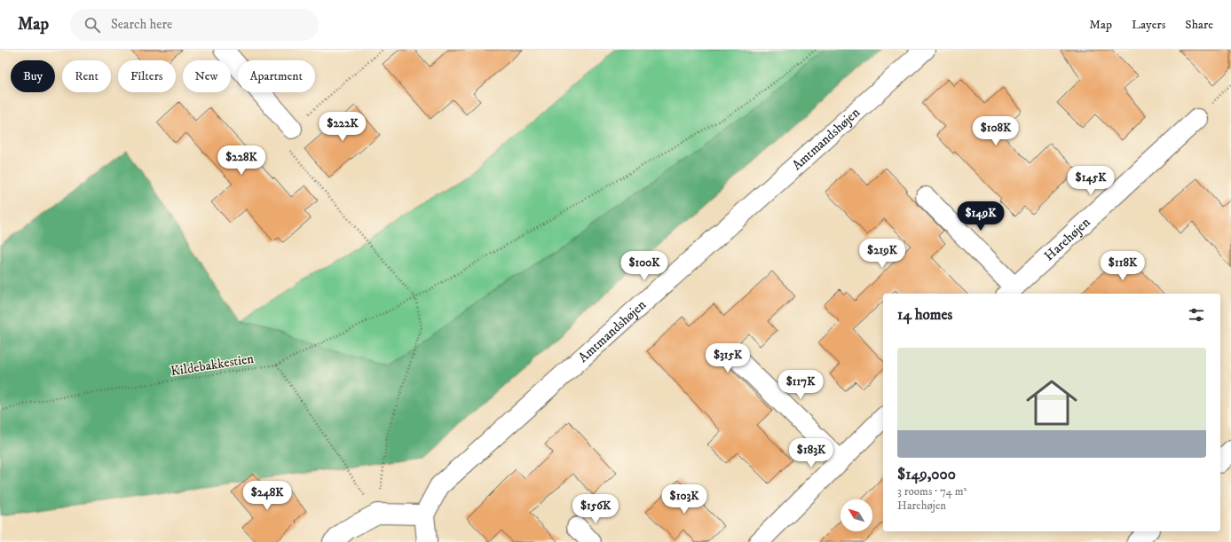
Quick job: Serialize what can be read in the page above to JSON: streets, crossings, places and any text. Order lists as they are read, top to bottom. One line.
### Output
{"streets":{"street":["Amtmandshøjen","Harehøjen"],"path":["Kildebakkestien"]},"north":"top left","page":{"header":"Map","search":"Search here","nav":["Map","Layers","Share"],"chip":["Buy","Rent","Filters","New","Apartment"],"price":["$222K","$108K","$228K","$145K","$149K","$219K","$100K","$118K","$315K","$117K","$183K","$248K","$103K","$156K"],"heading":"14 homes","list":[{"name":"$149,000","note":"3 rooms · 74 m² · Harehøjen"}]}}
